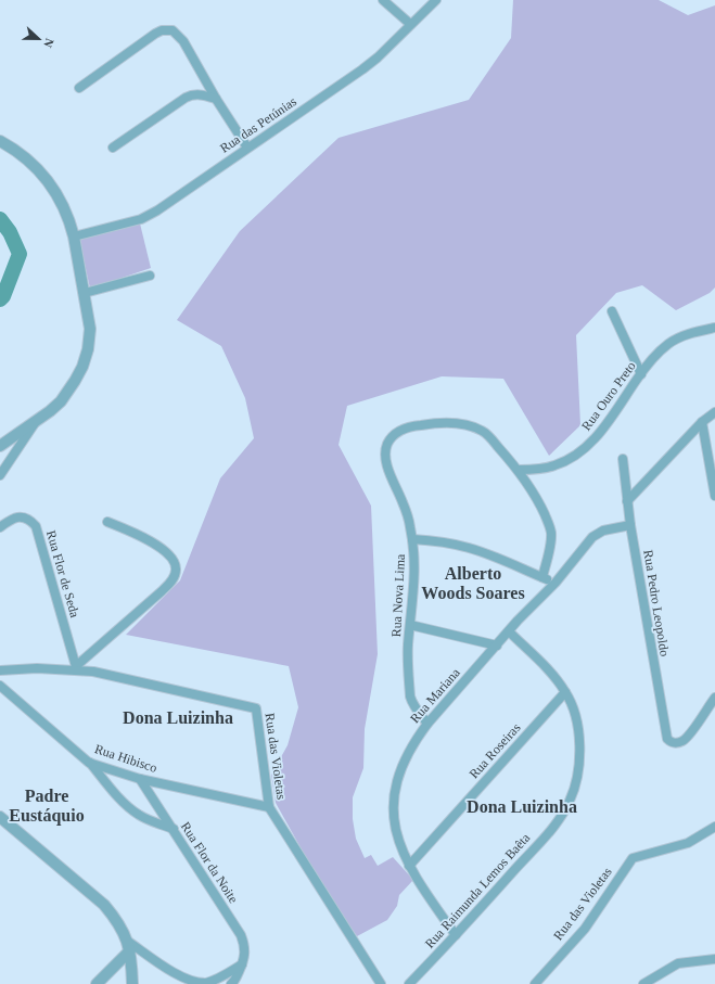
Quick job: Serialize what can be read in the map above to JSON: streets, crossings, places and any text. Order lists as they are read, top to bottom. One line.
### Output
{"streets":{"street":["Rua das Petúnias","Rua Ouro Preto","Rua Flor de Seda","Rua Nova Lima","Rua Pedro Leopoldo","Rua Mariana","Rua Roseiras","Rua das Violetas","Rua Hibisco","Rua Flor da Noite","Rua Raimunda Lemos Baêta"]},"crossings":[["Rua Ouro Preto","Rua Nova Lima"],["Rua Flor de Seda","Rua das Violetas"],["Rua Nova Lima","Rua Mariana"],["Rua Pedro Leopoldo","Rua Mariana"],["Rua Mariana","Rua Roseiras"],["Rua Mariana","Rua Raimunda Lemos Baêta"],["Rua Roseiras","Rua Raimunda Lemos Baêta"],["Rua das Violetas","Rua Hibisco"],["Rua Hibisco","Rua Flor da Noite"]],"districts":["Alberto Woods Soares","Dona Luizinha","Padre Eustáquio","Dona Luizinha"],"north":"right"}
